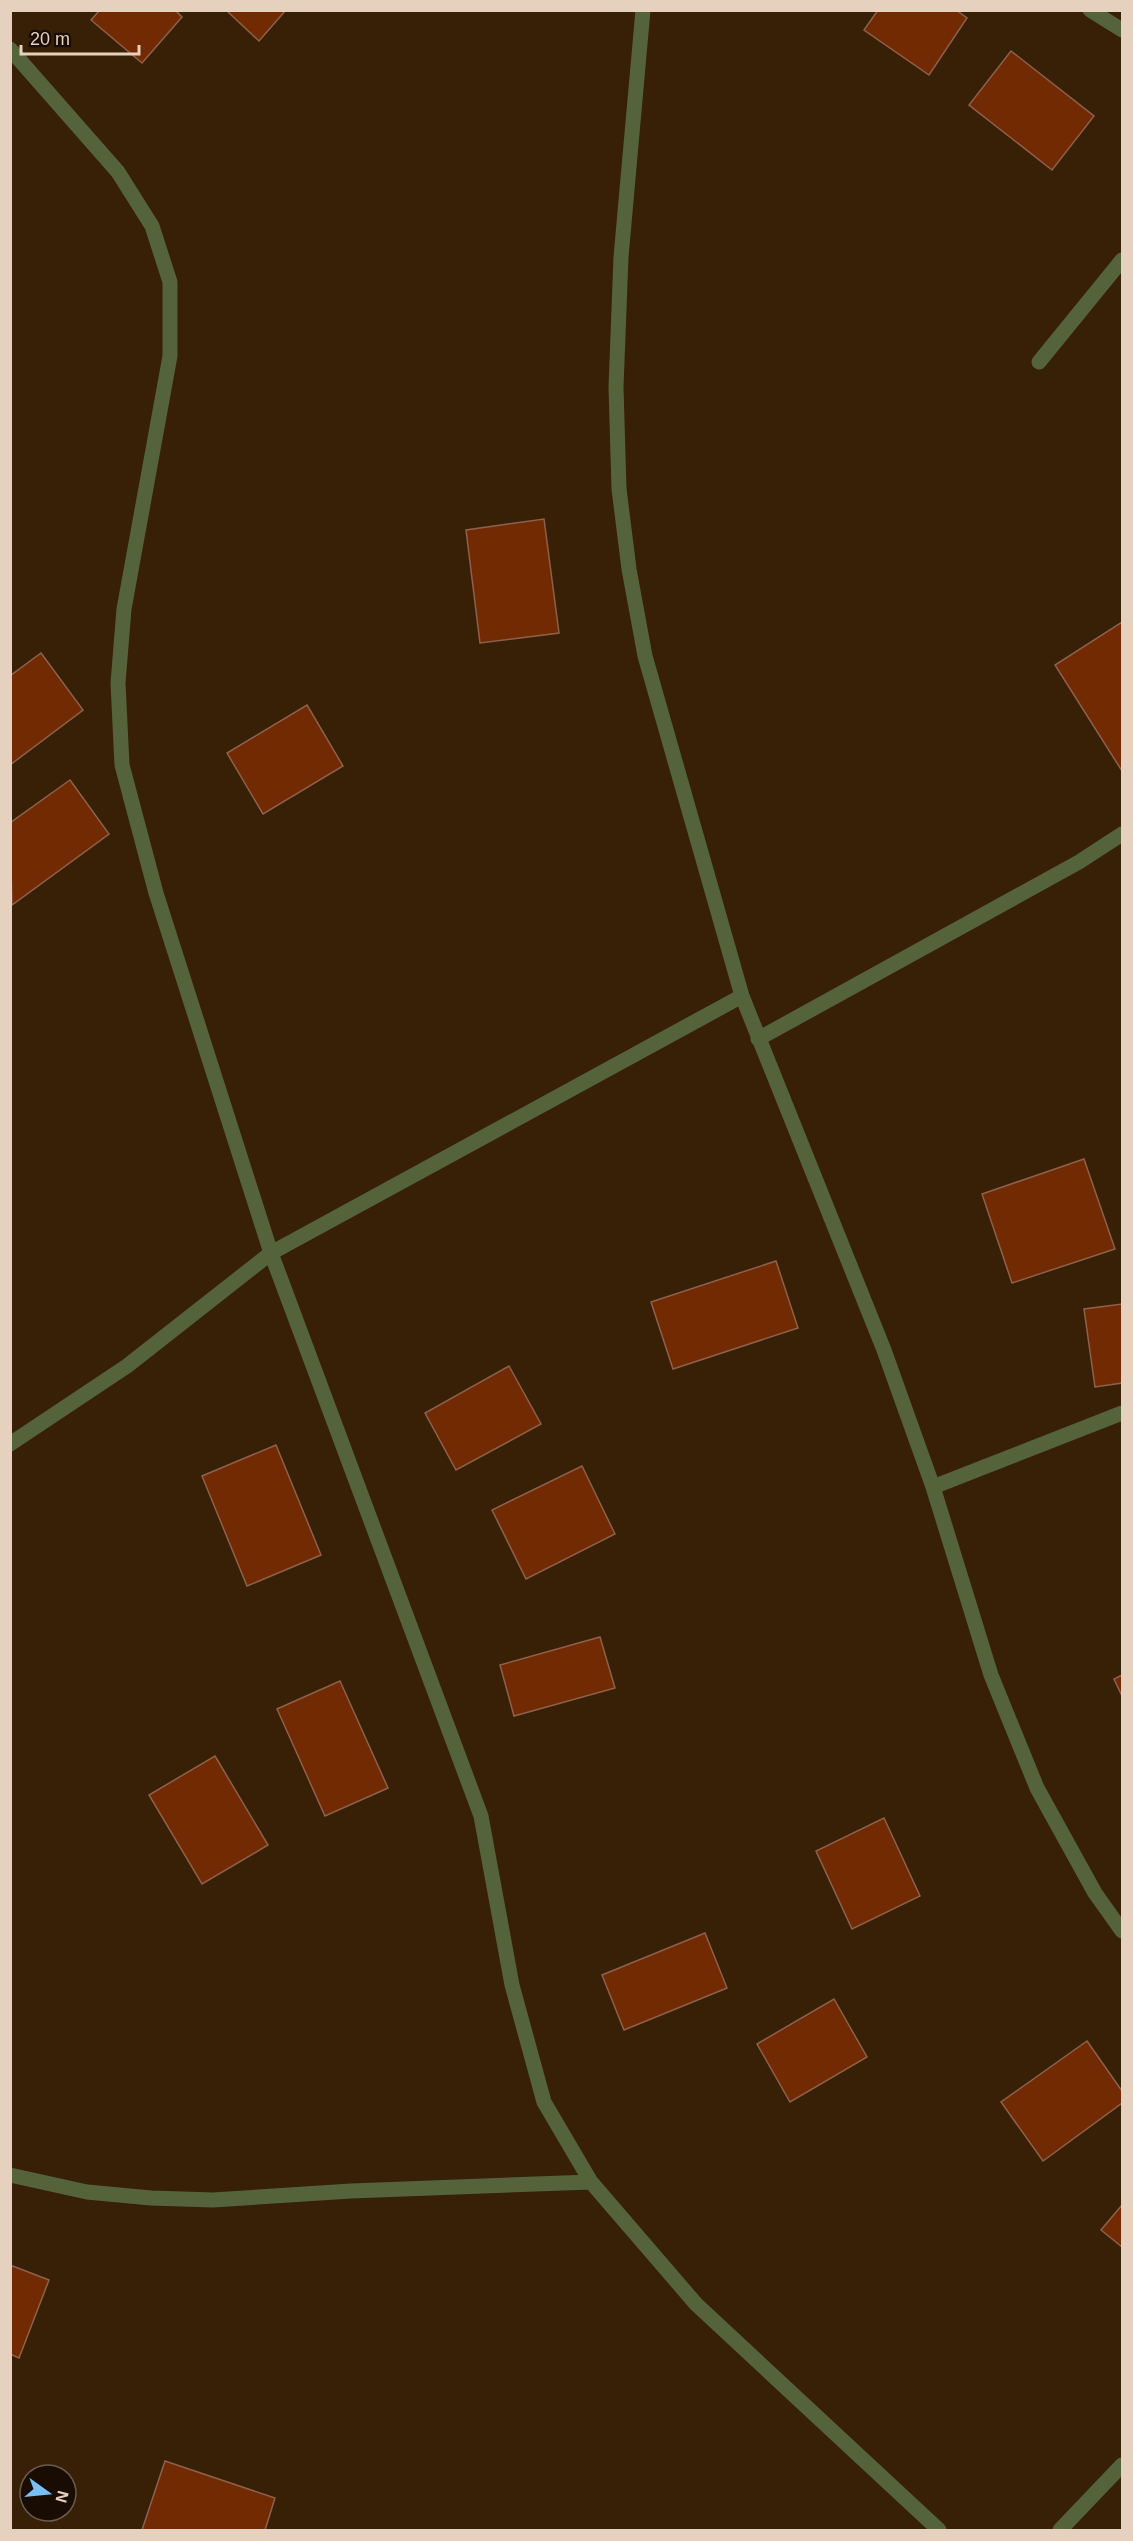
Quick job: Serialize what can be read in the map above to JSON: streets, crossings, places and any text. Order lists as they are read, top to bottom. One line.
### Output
{"scale_bar":"20 m","north":"right"}
